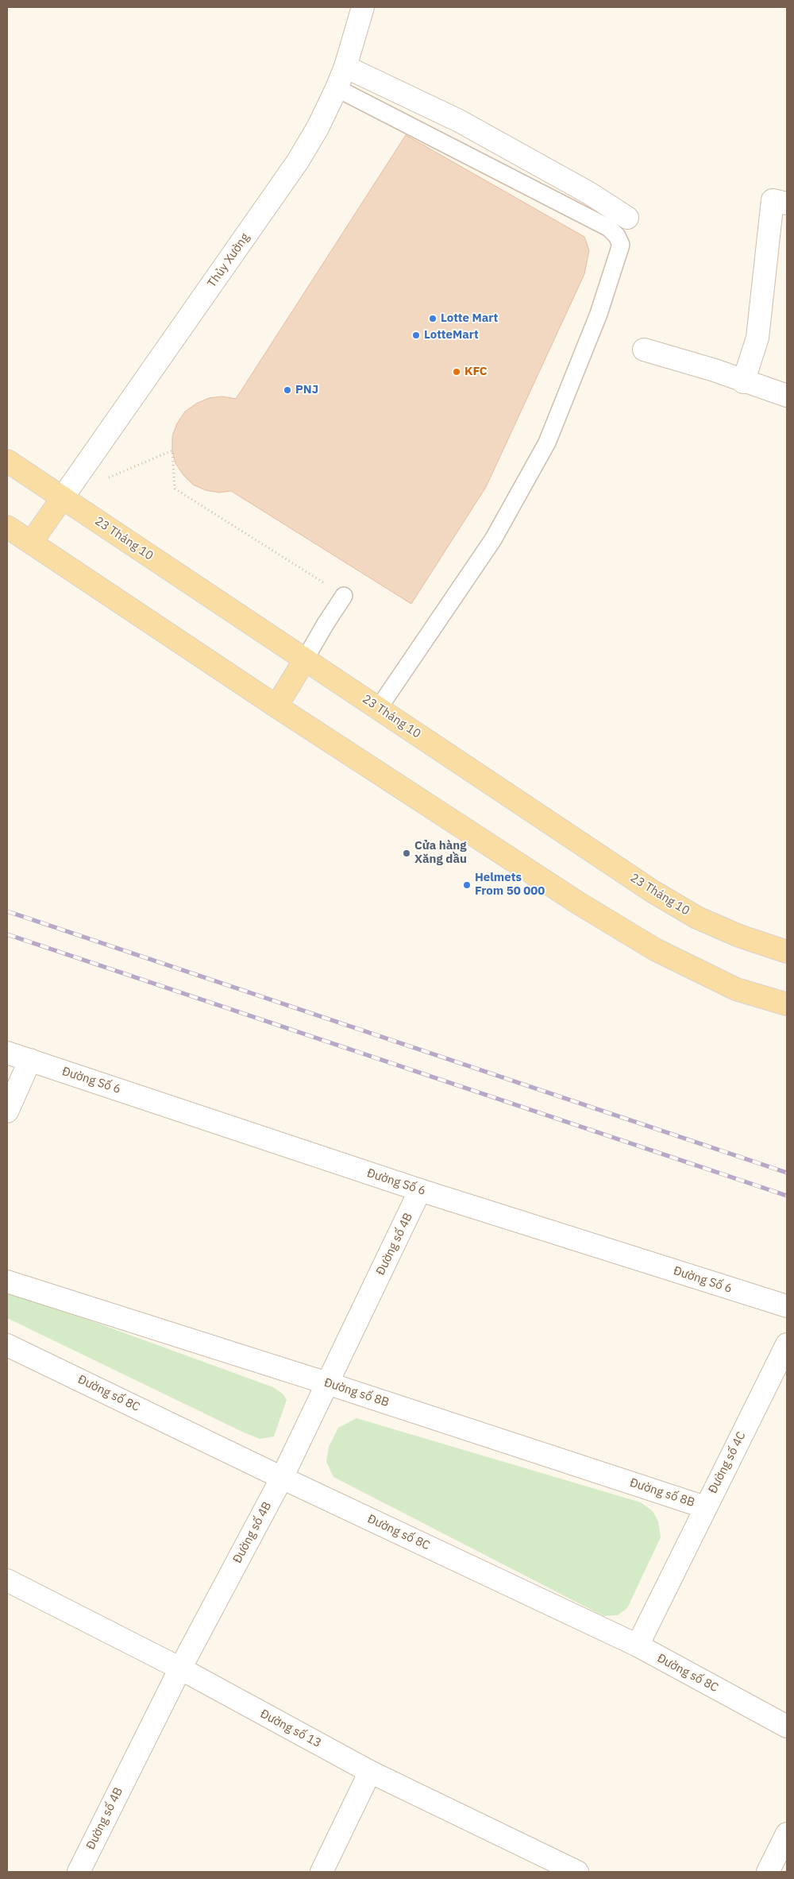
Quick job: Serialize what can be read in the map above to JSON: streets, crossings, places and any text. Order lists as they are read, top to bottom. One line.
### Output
{"streets":{"main road":["23 Tháng 10"],"street":["Thủy Xưởng","Đường Số 6","Đường số 4B","Đường số 8B","Đường số 8C","Đường số 4C","Đường số 13"]},"crossings":[["Thủy Xưởng","23 Tháng 10"],["Đường Số 6","Đường số 4B"],["Đường số 4B","Đường số 8B"],["Đường số 4B","Đường số 8C"],["Đường số 4B","Đường số 13"],["Đường số 8B","Đường số 4C"],["Đường số 8C","Đường số 4C"]],"places":["Lotte Mart","LotteMart","KFC","PNJ","Cửa hàng Xăng dầu","Helmets From 50 000"]}
